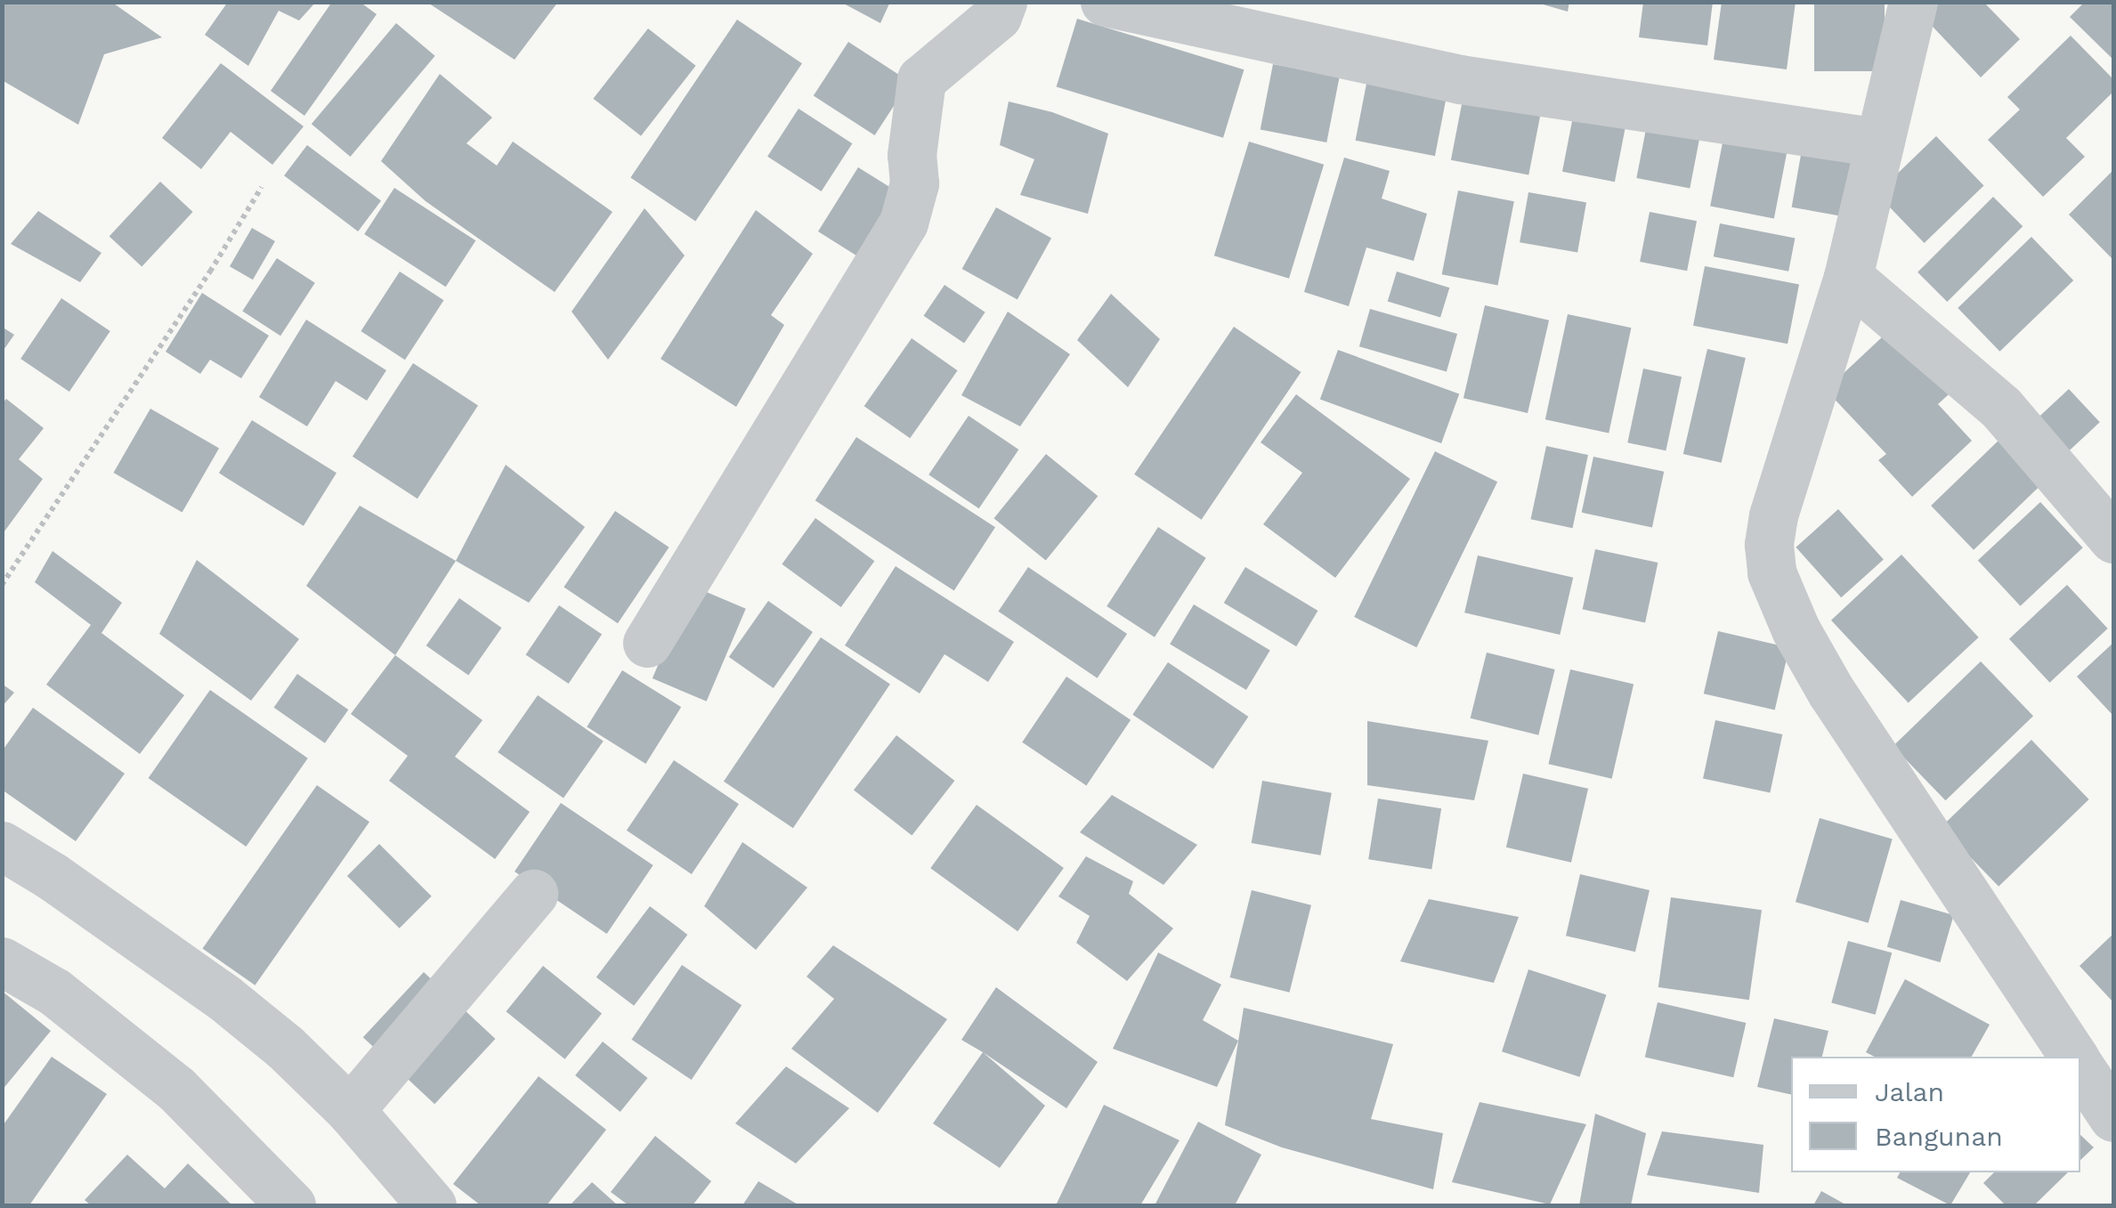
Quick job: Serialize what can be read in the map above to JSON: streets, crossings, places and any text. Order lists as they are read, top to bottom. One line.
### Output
{"legend":["Jalan","Bangunan"]}
